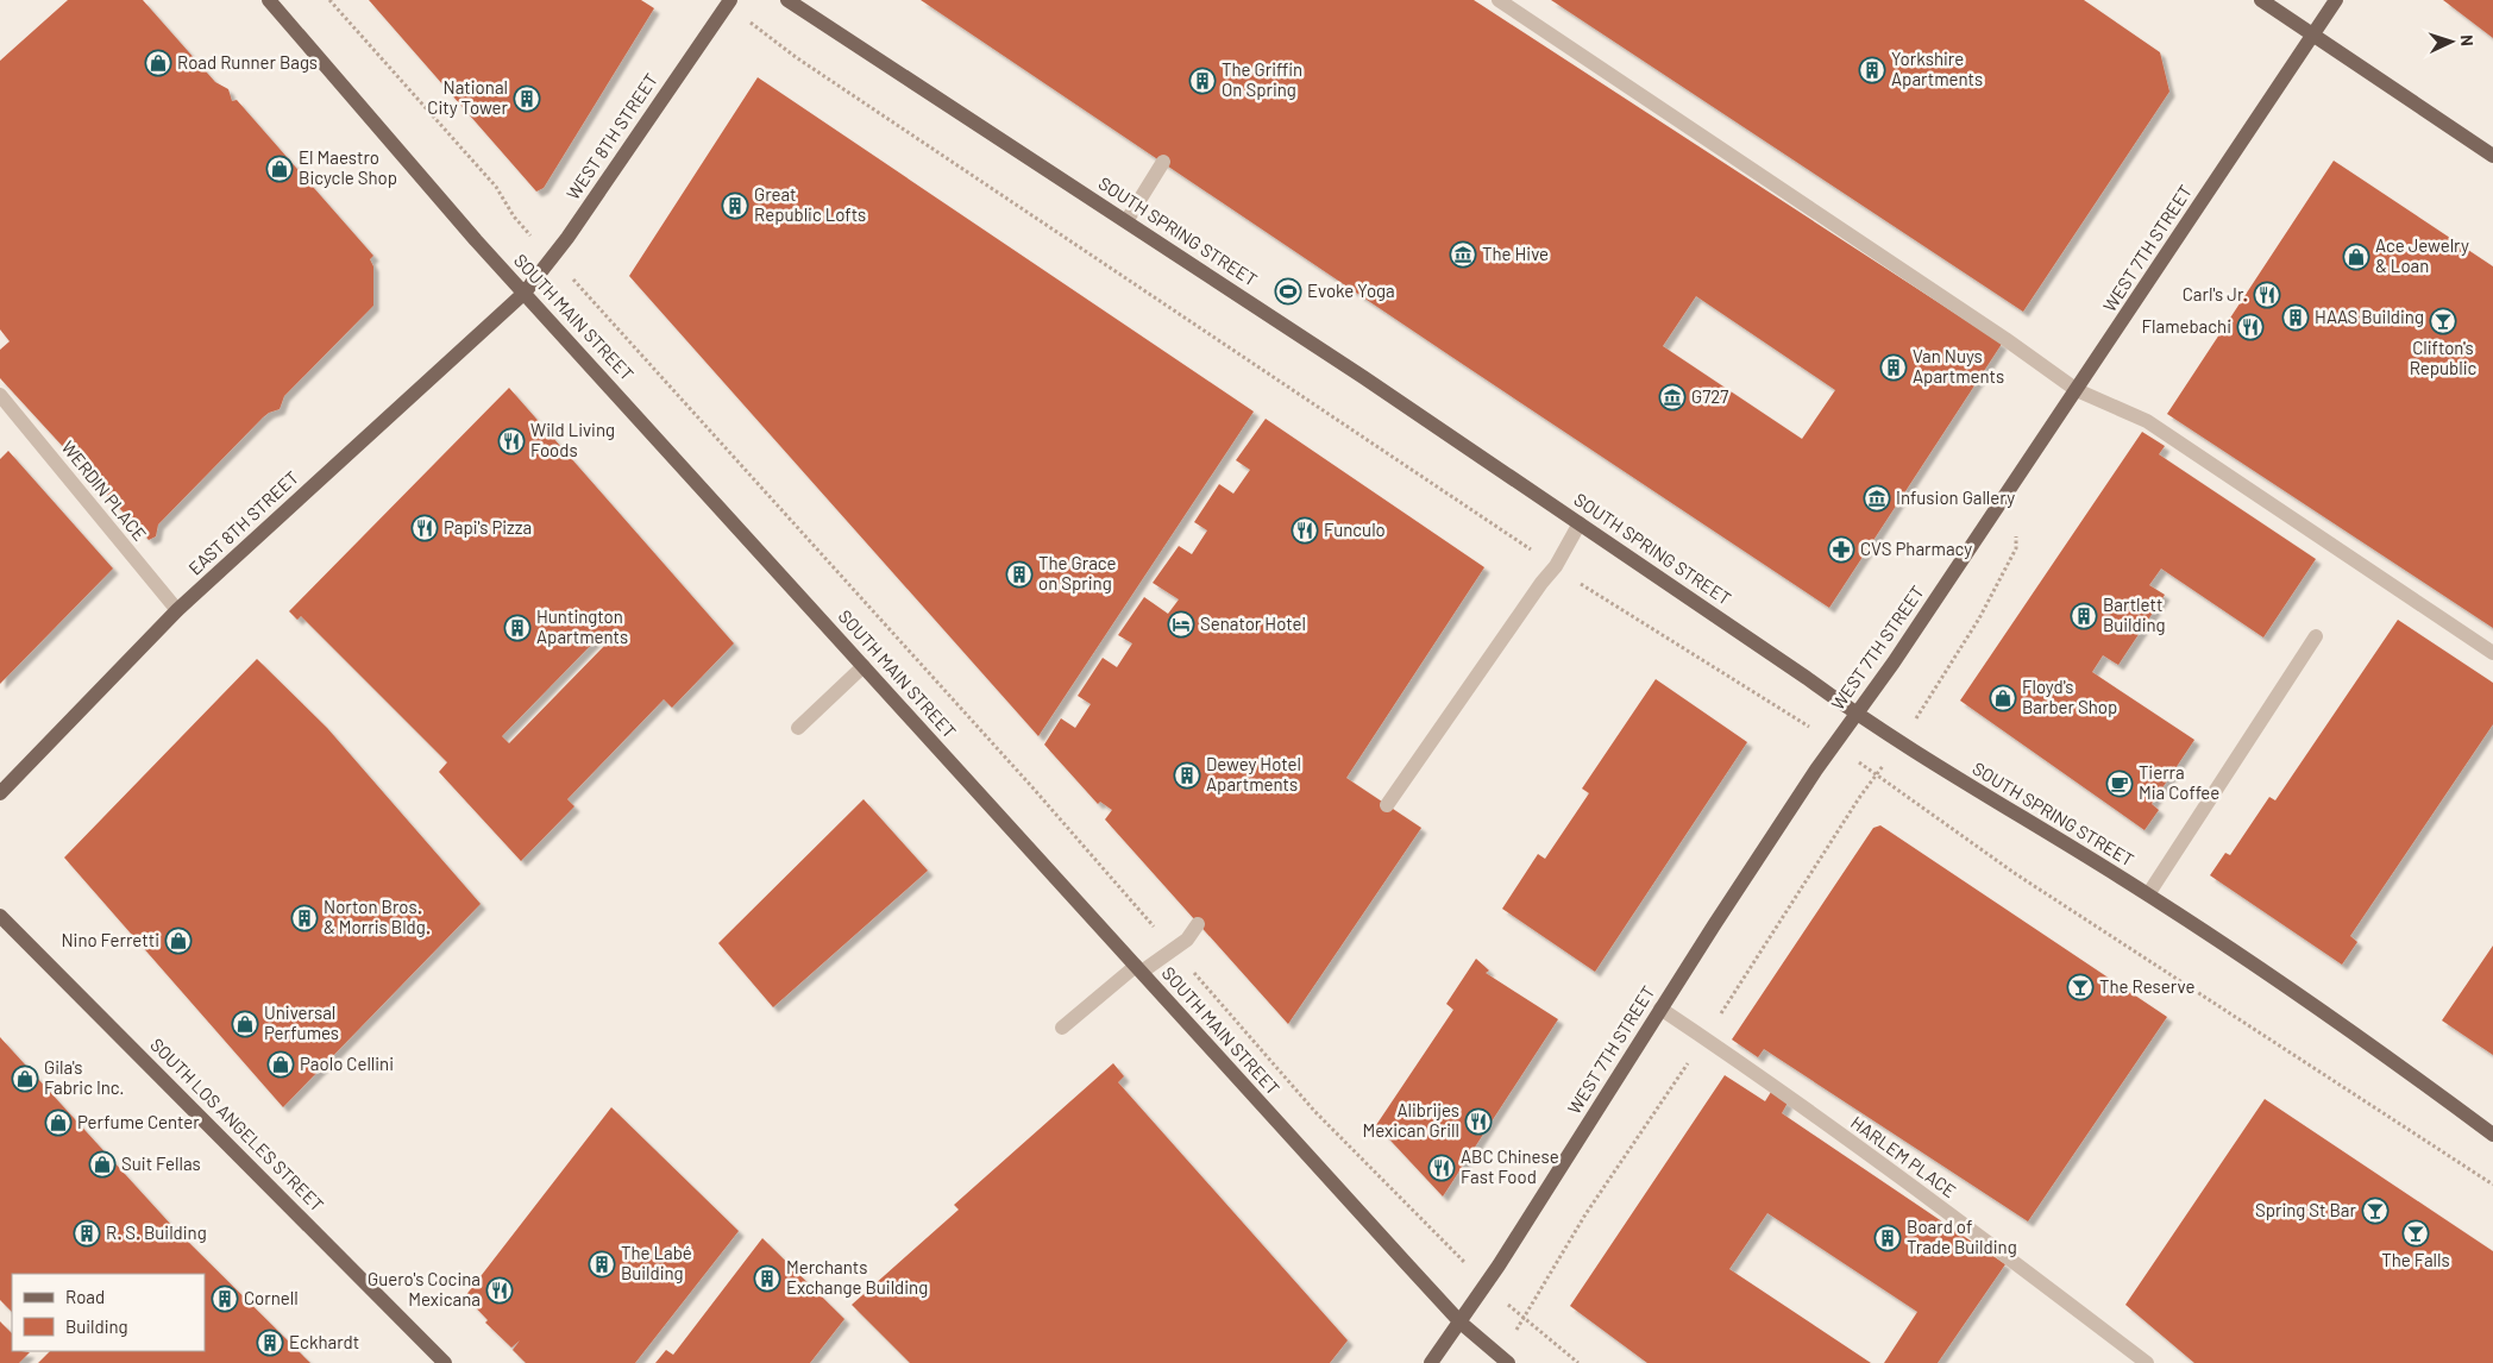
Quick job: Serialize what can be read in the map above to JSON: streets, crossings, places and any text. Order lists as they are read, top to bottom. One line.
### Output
{"streets":{"main road":["WEST 8TH STREET","SOUTH SPRING STREET","WEST 7TH STREET","SOUTH MAIN STREET","EAST 8TH STREET","SOUTH LOS ANGELES STREET"],"lane":["WERDIN PLACE","HARLEM PLACE"]},"crossings":[["WEST 8TH STREET","SOUTH MAIN STREET"],["WEST 8TH STREET","EAST 8TH STREET"],["SOUTH SPRING STREET","WEST 7TH STREET"],["WEST 7TH STREET","SOUTH MAIN STREET"],["WEST 7TH STREET","HARLEM PLACE"],["SOUTH MAIN STREET","EAST 8TH STREET"],["WERDIN PLACE","EAST 8TH STREET"]],"places":{"shop":["Road Runner Bags","El Maestro Bicycle Shop","Ace Jewelry & Loan","Floyd's Barber Shop","Nino Ferretti","Universal Perfumes","Paolo Cellini","Gila's Fabric Inc.","Perfume Center","Suit Fellas"],"building":["Yorkshire Apartments","The Griffin On Spring","National City Tower","Great Republic Lofts","HAAS Building","Van Nuys Apartments","The Grace on Spring","Bartlett Building","Huntington Apartments","Dewey Hotel Apartments","Norton Bros. & Morris Bldg.","R. S. Building","Board of Trade Building","The Labé Building","Merchants Exchange Building","Cornell","Eckhardt"],"museum":["The Hive","G727","Infusion Gallery"],"sports":["Evoke Yoga"],"restaurant":["Carl's Jr.","Flamebachi","Wild Living Foods","Papi's Pizza","Funculo","Alibrijes Mexican Grill","ABC Chinese Fast Food","Guero's Cocina Mexicana"],"bar":["Clifton's Republic","The Reserve","Spring St Bar","The Falls"],"pharmacy":["CVS Pharmacy"],"hotel":["Senator Hotel"],"cafe":["Tierra Mia Coffee"]},"legend":["Road","Building"],"north":"right"}
